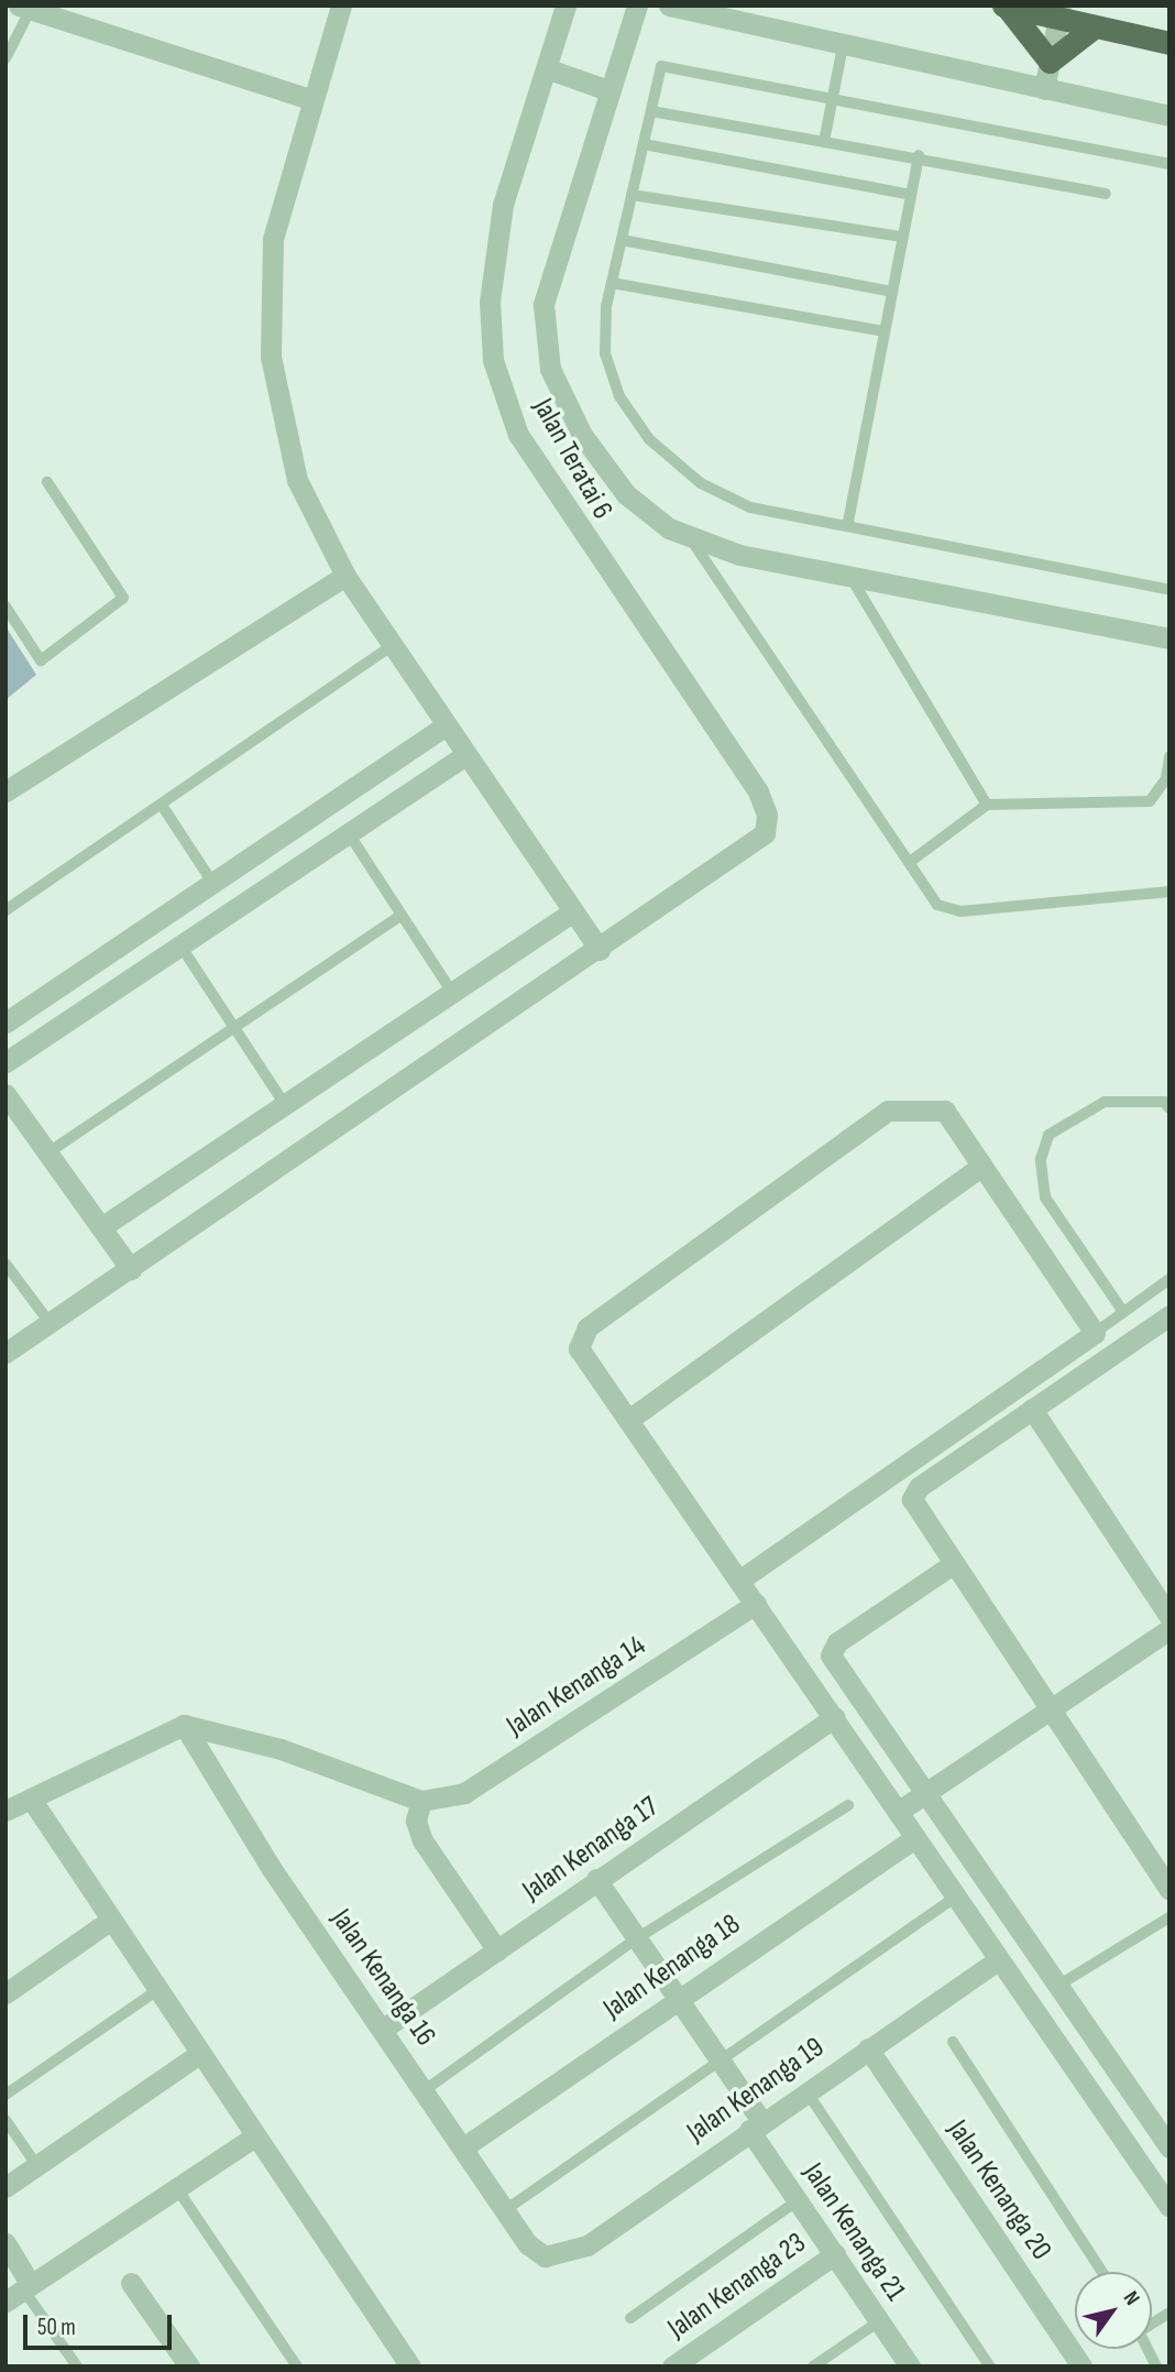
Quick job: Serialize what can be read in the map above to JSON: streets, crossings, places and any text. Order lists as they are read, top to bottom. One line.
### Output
{"streets":{"street":["Jalan Teratai 6","Jalan Kenanga 14","Jalan Kenanga 17","Jalan Kenanga 18","Jalan Kenanga 16","Jalan Kenanga 19","Jalan Kenanga 20","Jalan Kenanga 21","Jalan Kenanga 23"]},"crossings":[["Jalan Kenanga 17","Jalan Kenanga 16"],["Jalan Kenanga 17","Jalan Kenanga 21"],["Jalan Kenanga 18","Jalan Kenanga 16"],["Jalan Kenanga 18","Jalan Kenanga 21"],["Jalan Kenanga 16","Jalan Kenanga 19"],["Jalan Kenanga 19","Jalan Kenanga 20"],["Jalan Kenanga 19","Jalan Kenanga 21"],["Jalan Kenanga 21","Jalan Kenanga 23"]],"scale_bar":"50 m","north":"top right"}
